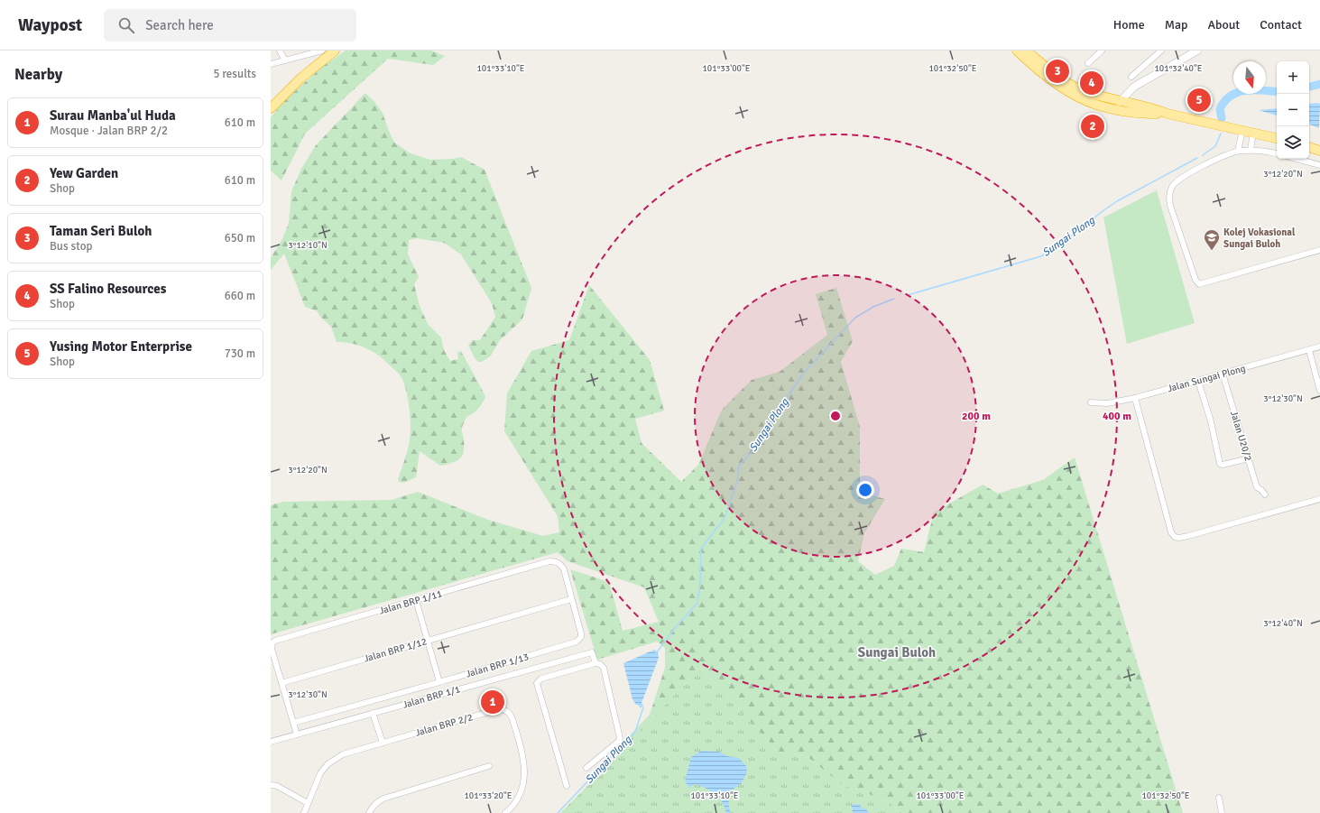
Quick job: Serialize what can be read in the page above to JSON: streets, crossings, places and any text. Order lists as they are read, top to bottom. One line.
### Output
{"streets":{"street":["Jalan Sungai Plong","Jalan U20/2","Jalan BRP 1/11","Jalan BRP 1/12","Jalan BRP 1/13","Jalan BRP 1/1","Jalan BRP 2/2"]},"crossings":[["Jalan Sungai Plong","Jalan U20/2"],["Jalan BRP 1/11","Jalan BRP 1/12"],["Jalan BRP 1/11","Jalan BRP 1/13"],["Jalan BRP 1/11","Jalan BRP 1/1"]],"districts":["Sungai Buloh"],"water":["Sungai Plong"],"places":{"school or university":["Kolej Vokasional Sungai Buloh"]},"north":"bottom","page":{"header":"Waypost","search":"Search here","nav":["Home","Map","About","Contact"],"heading":["Nearby","5 results"],"pins":["3","4","5","2","1"],"map_buttons":["+","−"],"list":[{"mark":"1","name":"Surau Manba'ul Huda","note":"Mosque · Jalan BRP 2/2","value":"610 m"},{"mark":"2","name":"Yew Garden","note":"Shop","value":"610 m"},{"mark":"3","name":"Taman Seri Buloh","note":"Bus stop","value":"650 m"},{"mark":"4","name":"SS Falino Resources","note":"Shop","value":"660 m"},{"mark":"5","name":"Yusing Motor Enterprise","note":"Shop","value":"730 m"}]},"coordinates":["101°33'10\"E","101°33'00\"E","101°32'50\"E","101°32'40\"E","3°12'20\"N","3°12'10\"N","3°12'30\"N","3°12'40\"N","101°33'20\"E"],"rings":["200 m","400 m"]}
